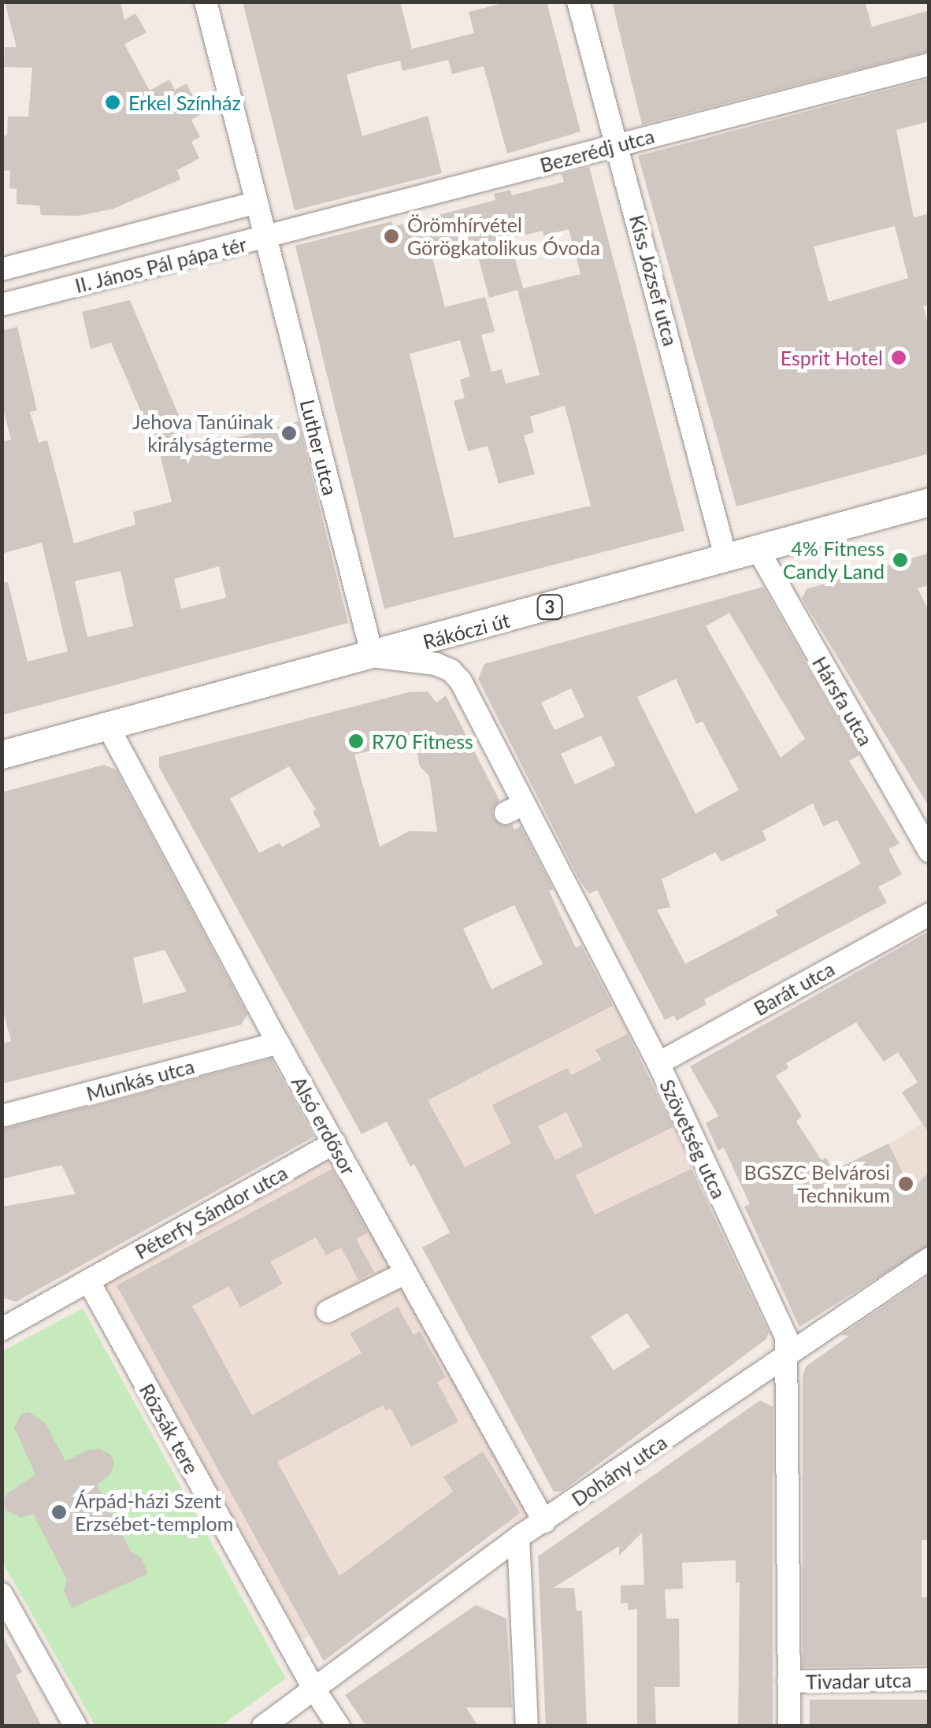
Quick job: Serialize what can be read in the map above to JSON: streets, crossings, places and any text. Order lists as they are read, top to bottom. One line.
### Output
{"streets":{"main road":["3","Rákóczi út"],"street":["Bezerédj utca","II. János Pál pápa tér","Kiss József utca","Luther utca","Hársfa utca","Barát utca","Munkás utca","Alsó erdősor","Szövetség utca","Péterfy Sándor utca","Rózsák tere","Dohány utca","Tivadar utca"]},"crossings":[["Bezerédj utca","II. János Pál pápa tér"],["Bezerédj utca","Kiss József utca"],["Bezerédj utca","Luther utca"],["II. János Pál pápa tér","Luther utca"],["Kiss József utca","Rákóczi út"],["Luther utca","Rákóczi út"],["Luther utca","Szövetség utca"],["Rákóczi út","Hársfa utca"],["Rákóczi út","Alsó erdősor"],["Rákóczi út","Szövetség utca"],["Barát utca","Szövetség utca"],["Munkás utca","Alsó erdősor"],["Alsó erdősor","Péterfy Sándor utca"],["Alsó erdősor","Dohány utca"],["Szövetség utca","Dohány utca"],["Szövetség utca","Tivadar utca"],["Péterfy Sándor utca","Rózsák tere"],["Rózsák tere","Dohány utca"]],"places":["Erkel Színház","Örömhírvétel Görögkatolikus Óvoda","Esprit Hotel","Jehova Tanúinak királyságterme","4% Fitness Candy Land","R70 Fitness","BGSZC Belvárosi Technikum","Árpád-házi Szent Erzsébet-templom"]}
